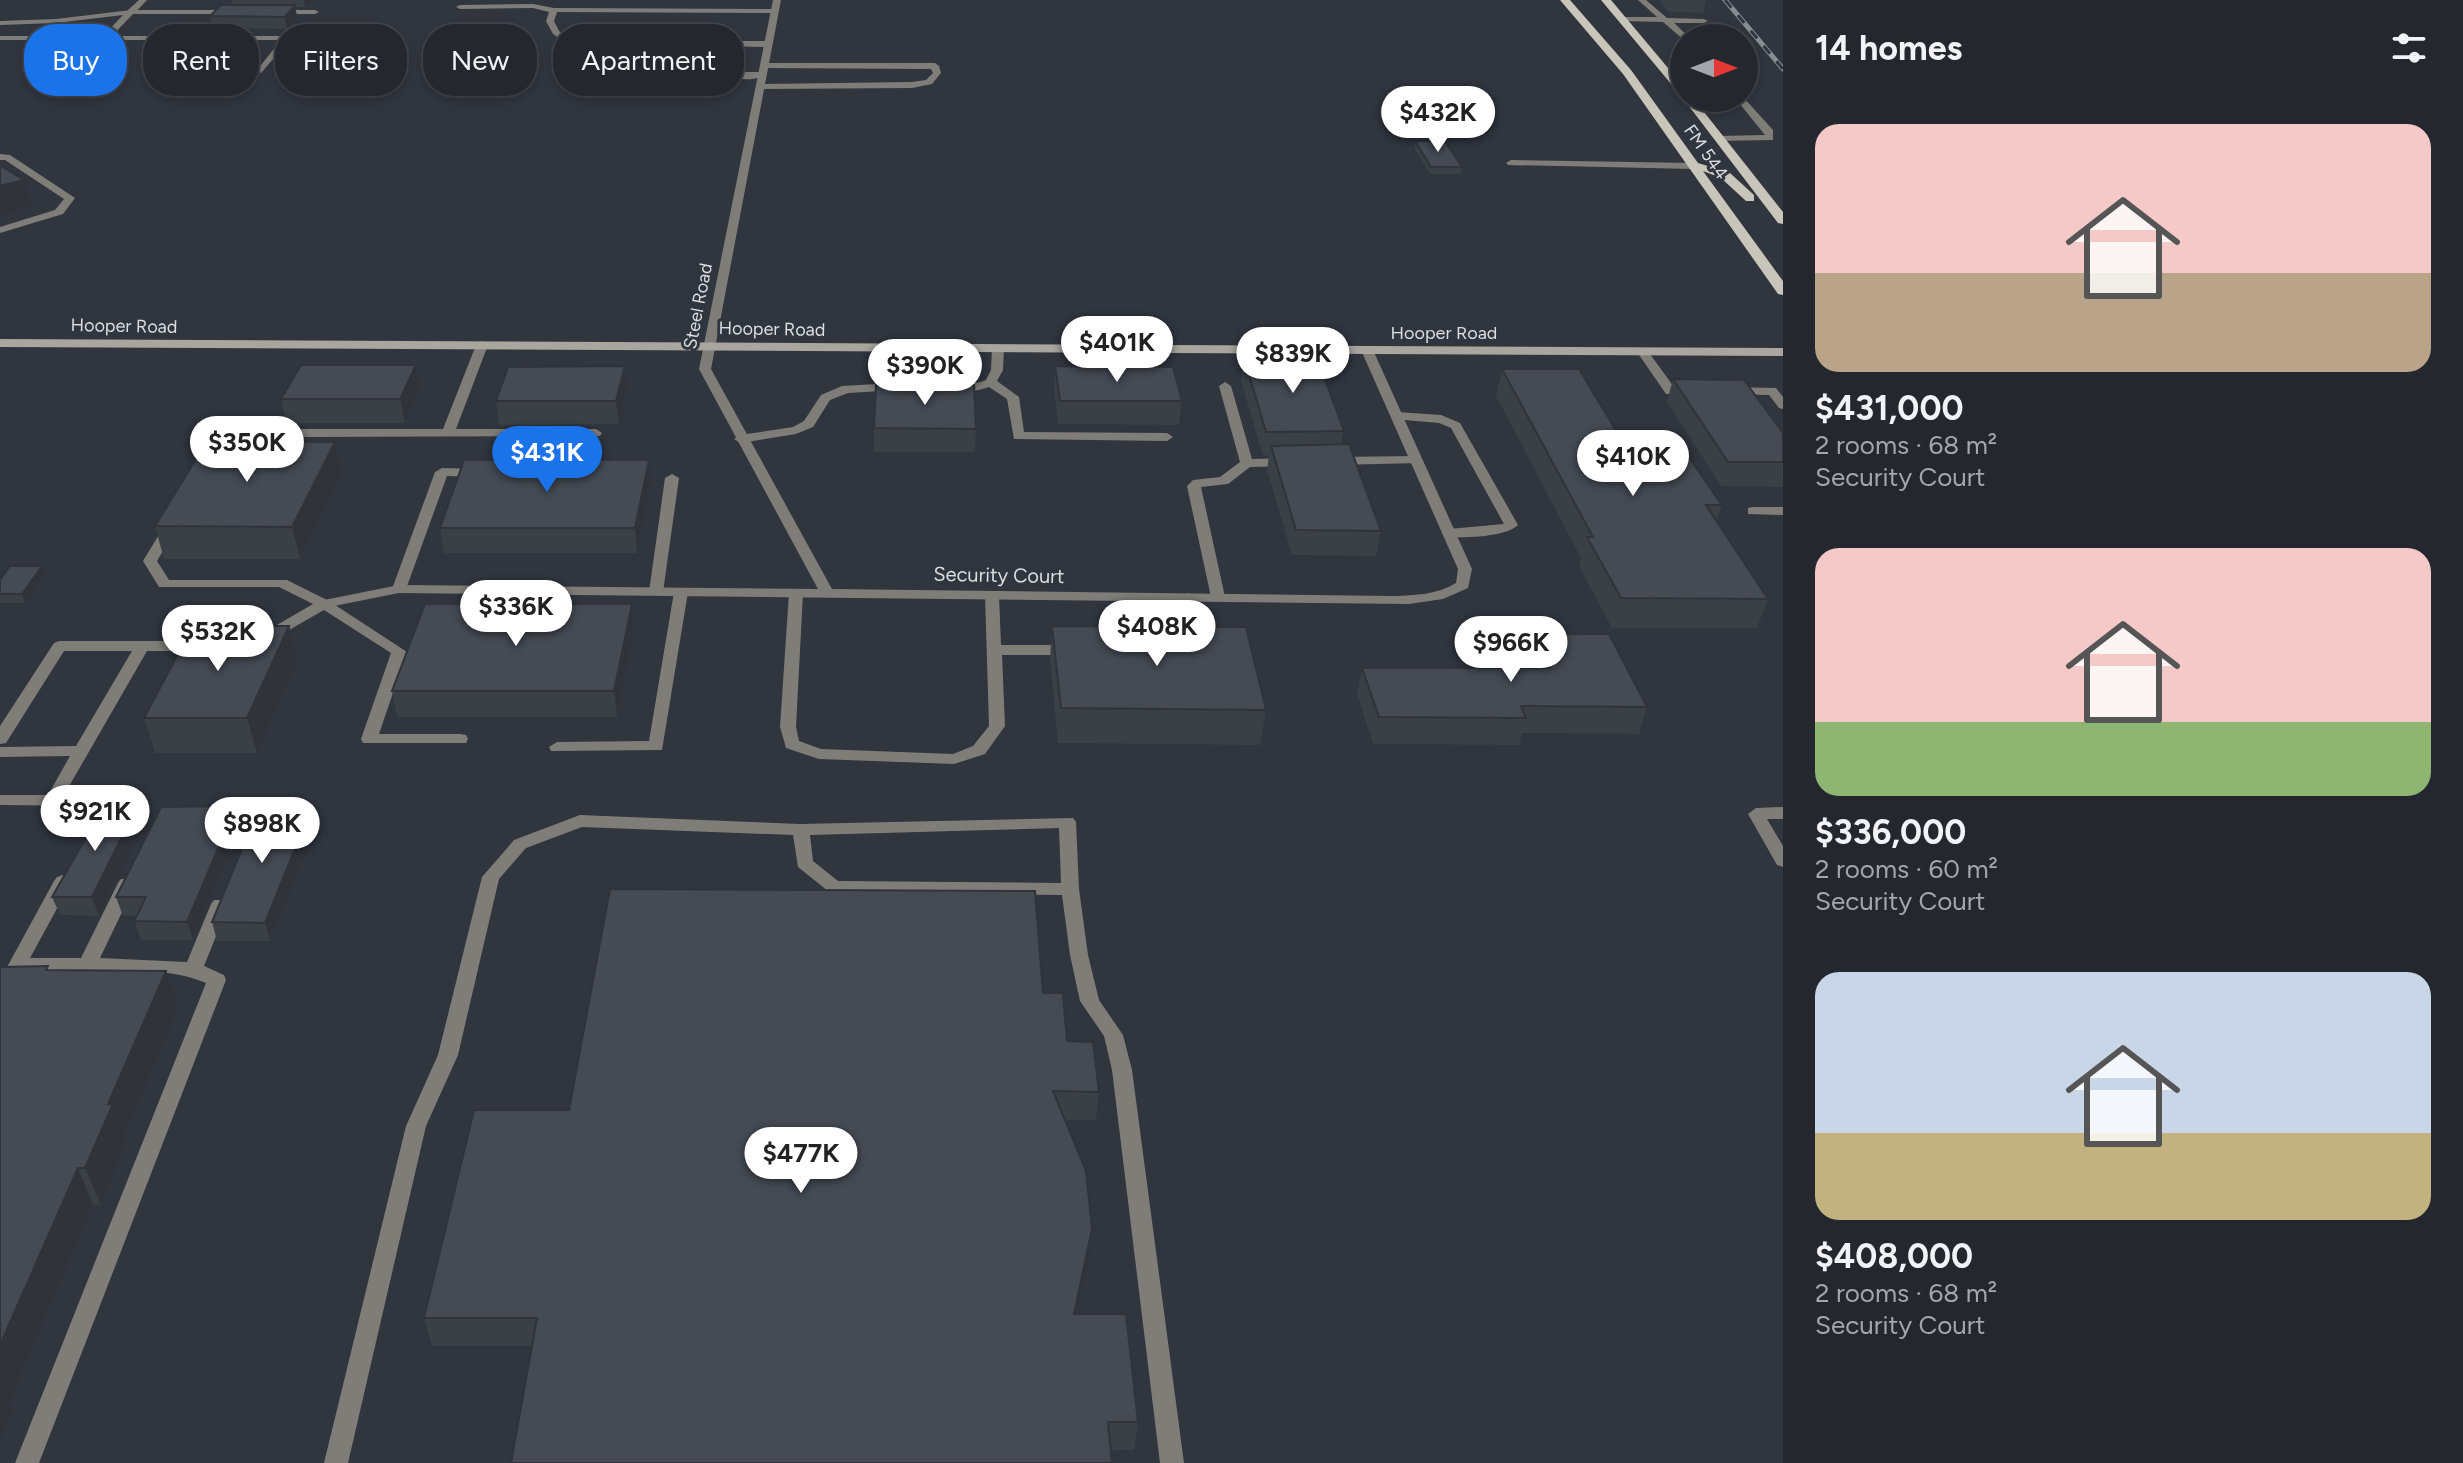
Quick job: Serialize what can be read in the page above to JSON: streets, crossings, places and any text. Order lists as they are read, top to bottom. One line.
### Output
{"streets":{"main road":["FM 544"],"street":["Steel Road","Hooper Road","Security Court"]},"crossings":[["Steel Road","Hooper Road"],["Steel Road","Security Court"],["Hooper Road","Security Court"]],"north":"right","page":{"heading":"14 homes","chip":["Buy","Rent","Filters","New","Apartment"],"price":["$432K","$401K","$839K","$390K","$350K","$431K","$410K","$336K","$408K","$532K","$966K","$921K","$898K","$477K"],"list":[{"name":"$431,000","note":"2 rooms · 68 m² · Security Court"},{"name":"$336,000","note":"2 rooms · 60 m² · Security Court"},{"name":"$408,000","note":"2 rooms · 68 m² · Security Court"}]}}
